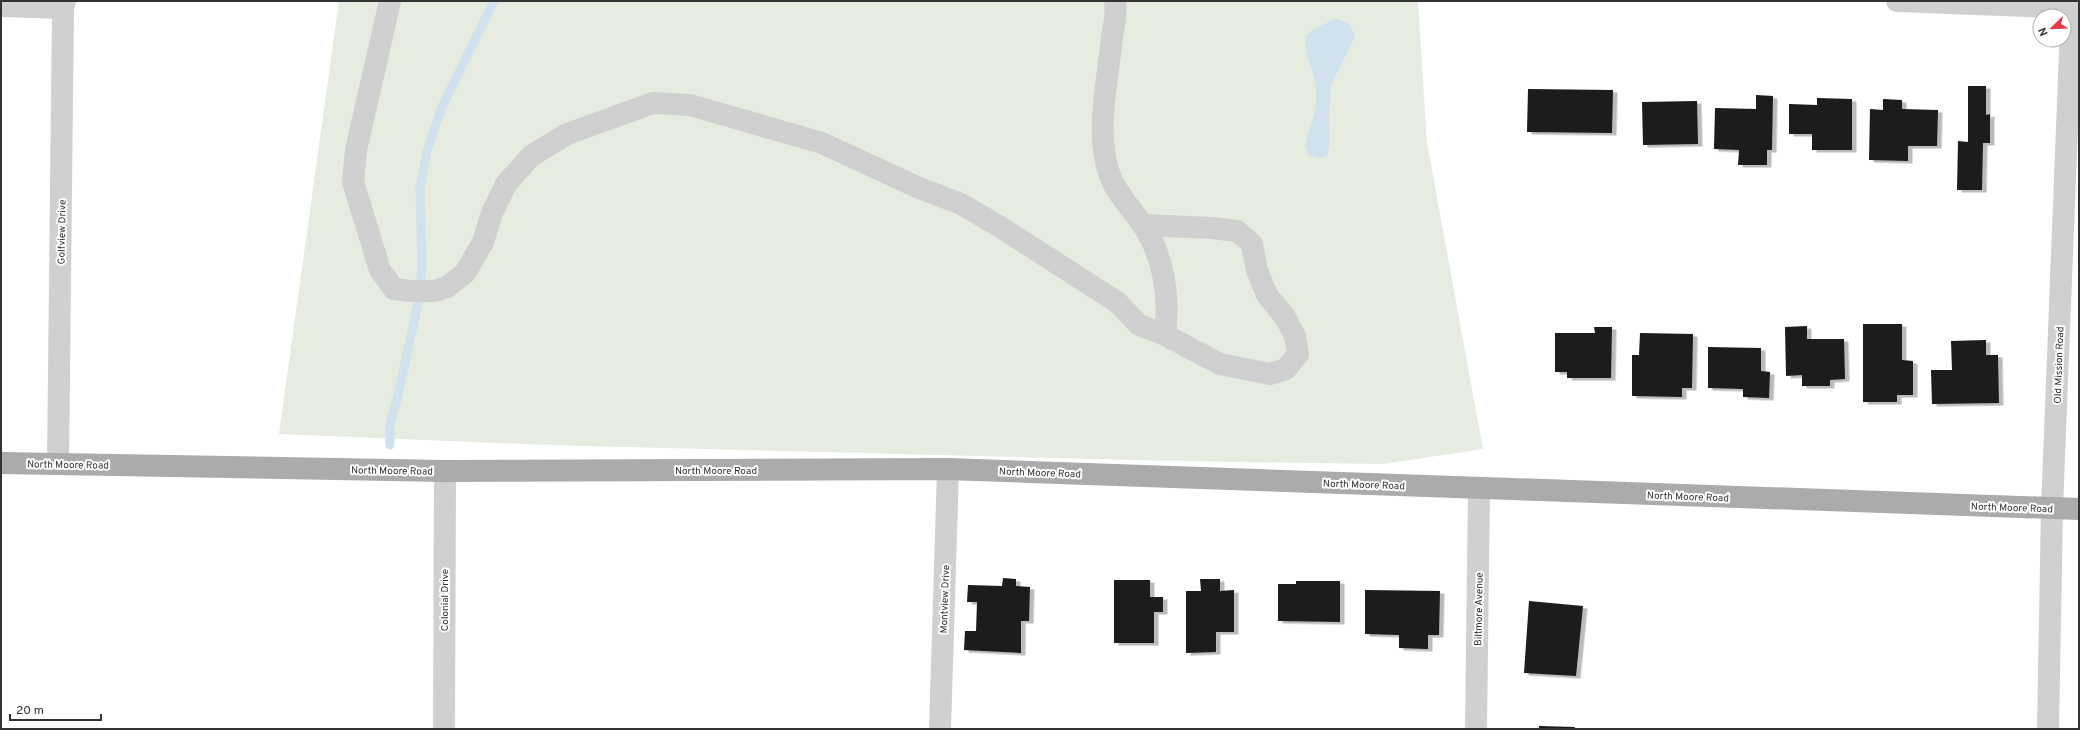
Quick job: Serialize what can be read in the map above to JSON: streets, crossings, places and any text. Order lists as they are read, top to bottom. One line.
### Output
{"streets":{"main road":["North Moore Road"],"street":["Golfview Drive","Old Mission Road","Montview Drive","Colonial Drive","Biltmore Avenue"]},"crossings":[["Golfview Drive","North Moore Road"],["Old Mission Road","North Moore Road"],["North Moore Road","Montview Drive"],["North Moore Road","Colonial Drive"],["North Moore Road","Biltmore Avenue"]],"scale_bar":"20 m","north":"bottom left"}
